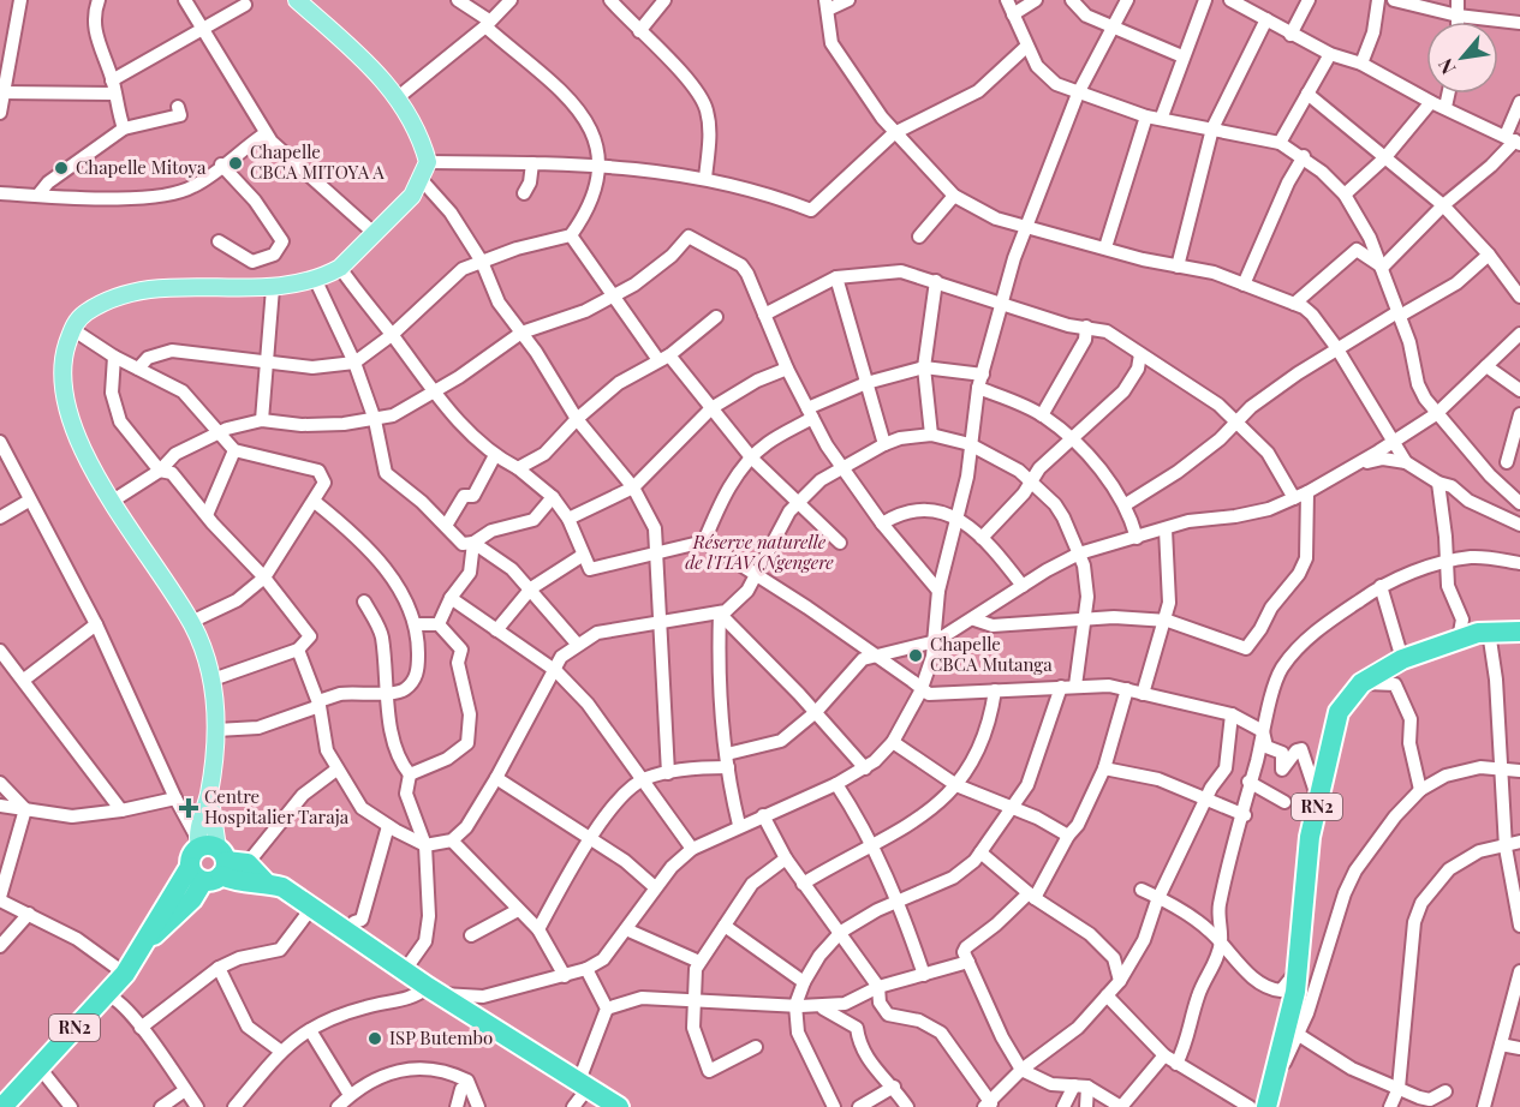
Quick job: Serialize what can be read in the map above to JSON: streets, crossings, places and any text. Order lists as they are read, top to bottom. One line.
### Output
{"streets":{"highway":["RN2"]},"parks":["Réserve naturelle de l'ITAV (Ngengere"],"places":{"other":["Chapelle CBCA MITOYA A","Chapelle Mitoya","Chapelle CBCA Mutanga","ISP Butembo"],"health":["Centre Hospitalier Taraja"]},"north":"bottom left"}
